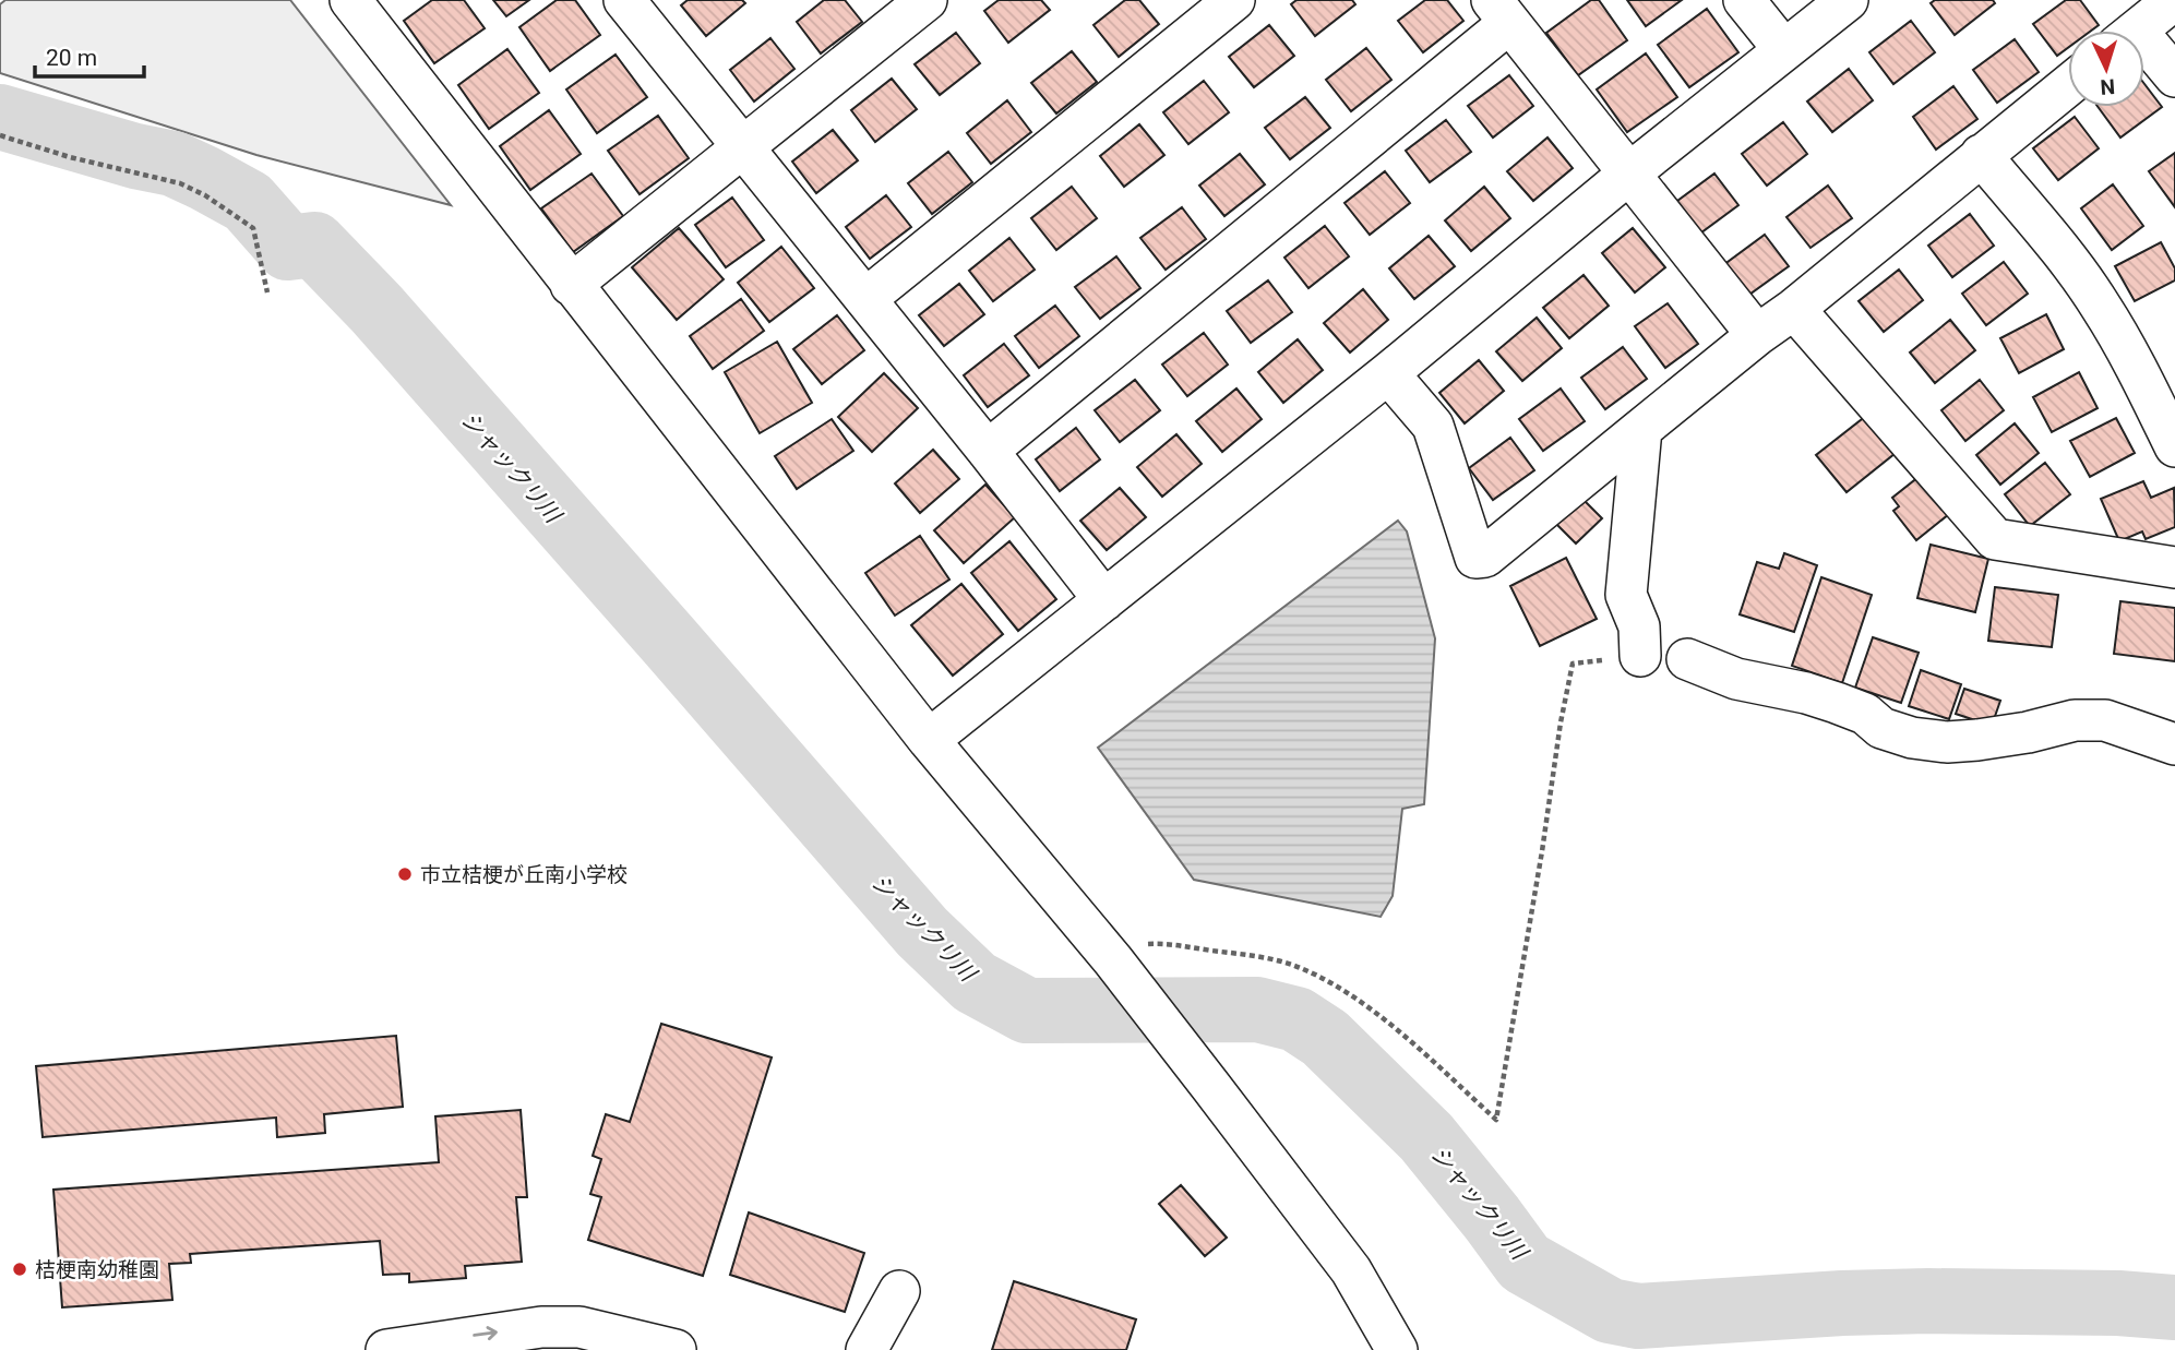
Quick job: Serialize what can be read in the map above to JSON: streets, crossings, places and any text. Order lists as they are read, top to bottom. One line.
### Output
{"water":["シャックリ川"],"places":["市立桔梗が丘南小学校","桔梗南幼稚園"],"scale_bar":"20 m","north":"bottom"}
